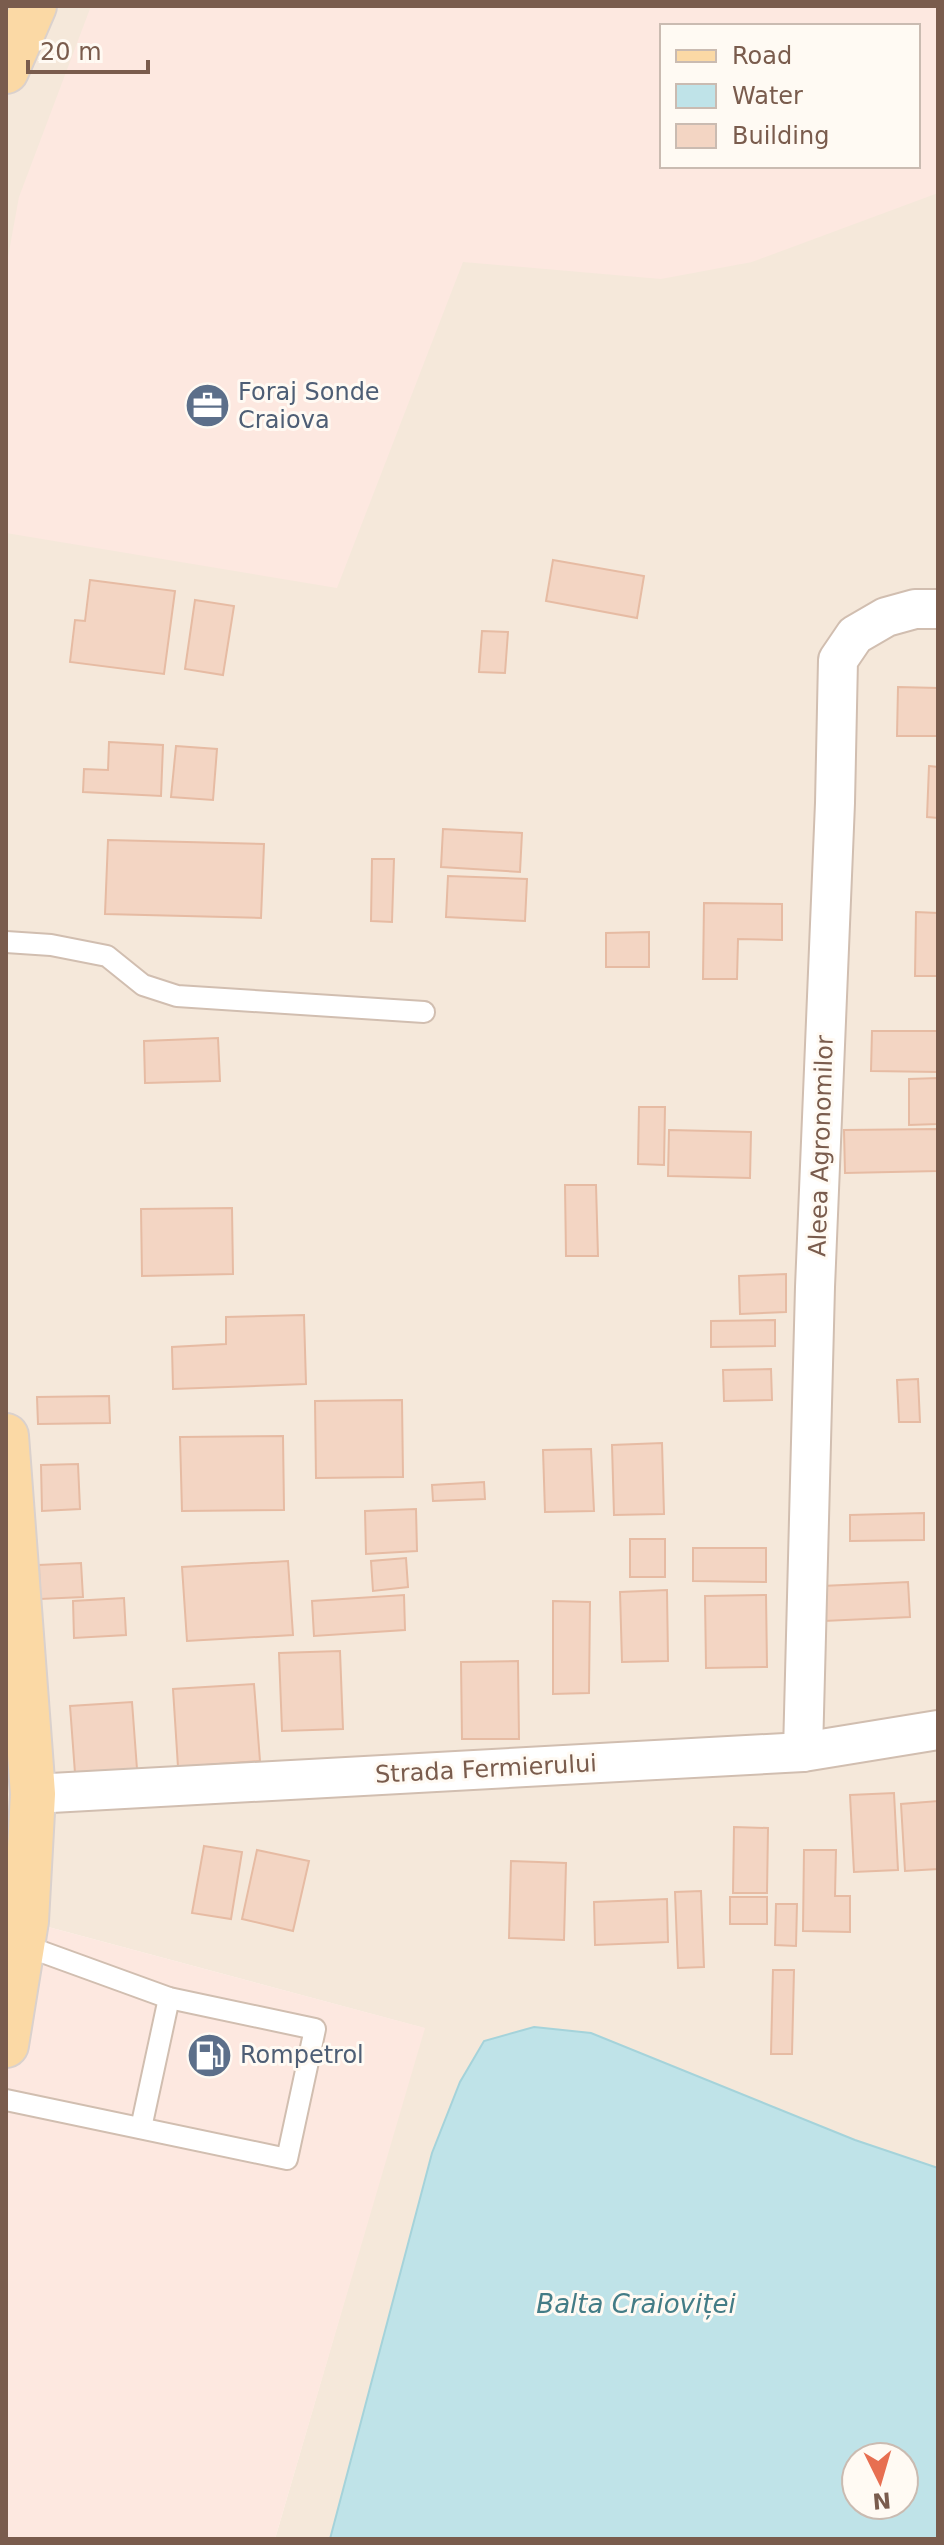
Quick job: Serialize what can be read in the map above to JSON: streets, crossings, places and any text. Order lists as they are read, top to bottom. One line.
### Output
{"streets":{"street":["Aleea Agronomilor","Strada Fermierului"]},"crossings":[["Aleea Agronomilor","Strada Fermierului"]],"water":["Balta Craioviței"],"places":{"office":["Foraj Sonde Craiova"],"fuel station":["Rompetrol"]},"legend":["Road","Water","Building"],"scale_bar":"20 m","north":"bottom"}
